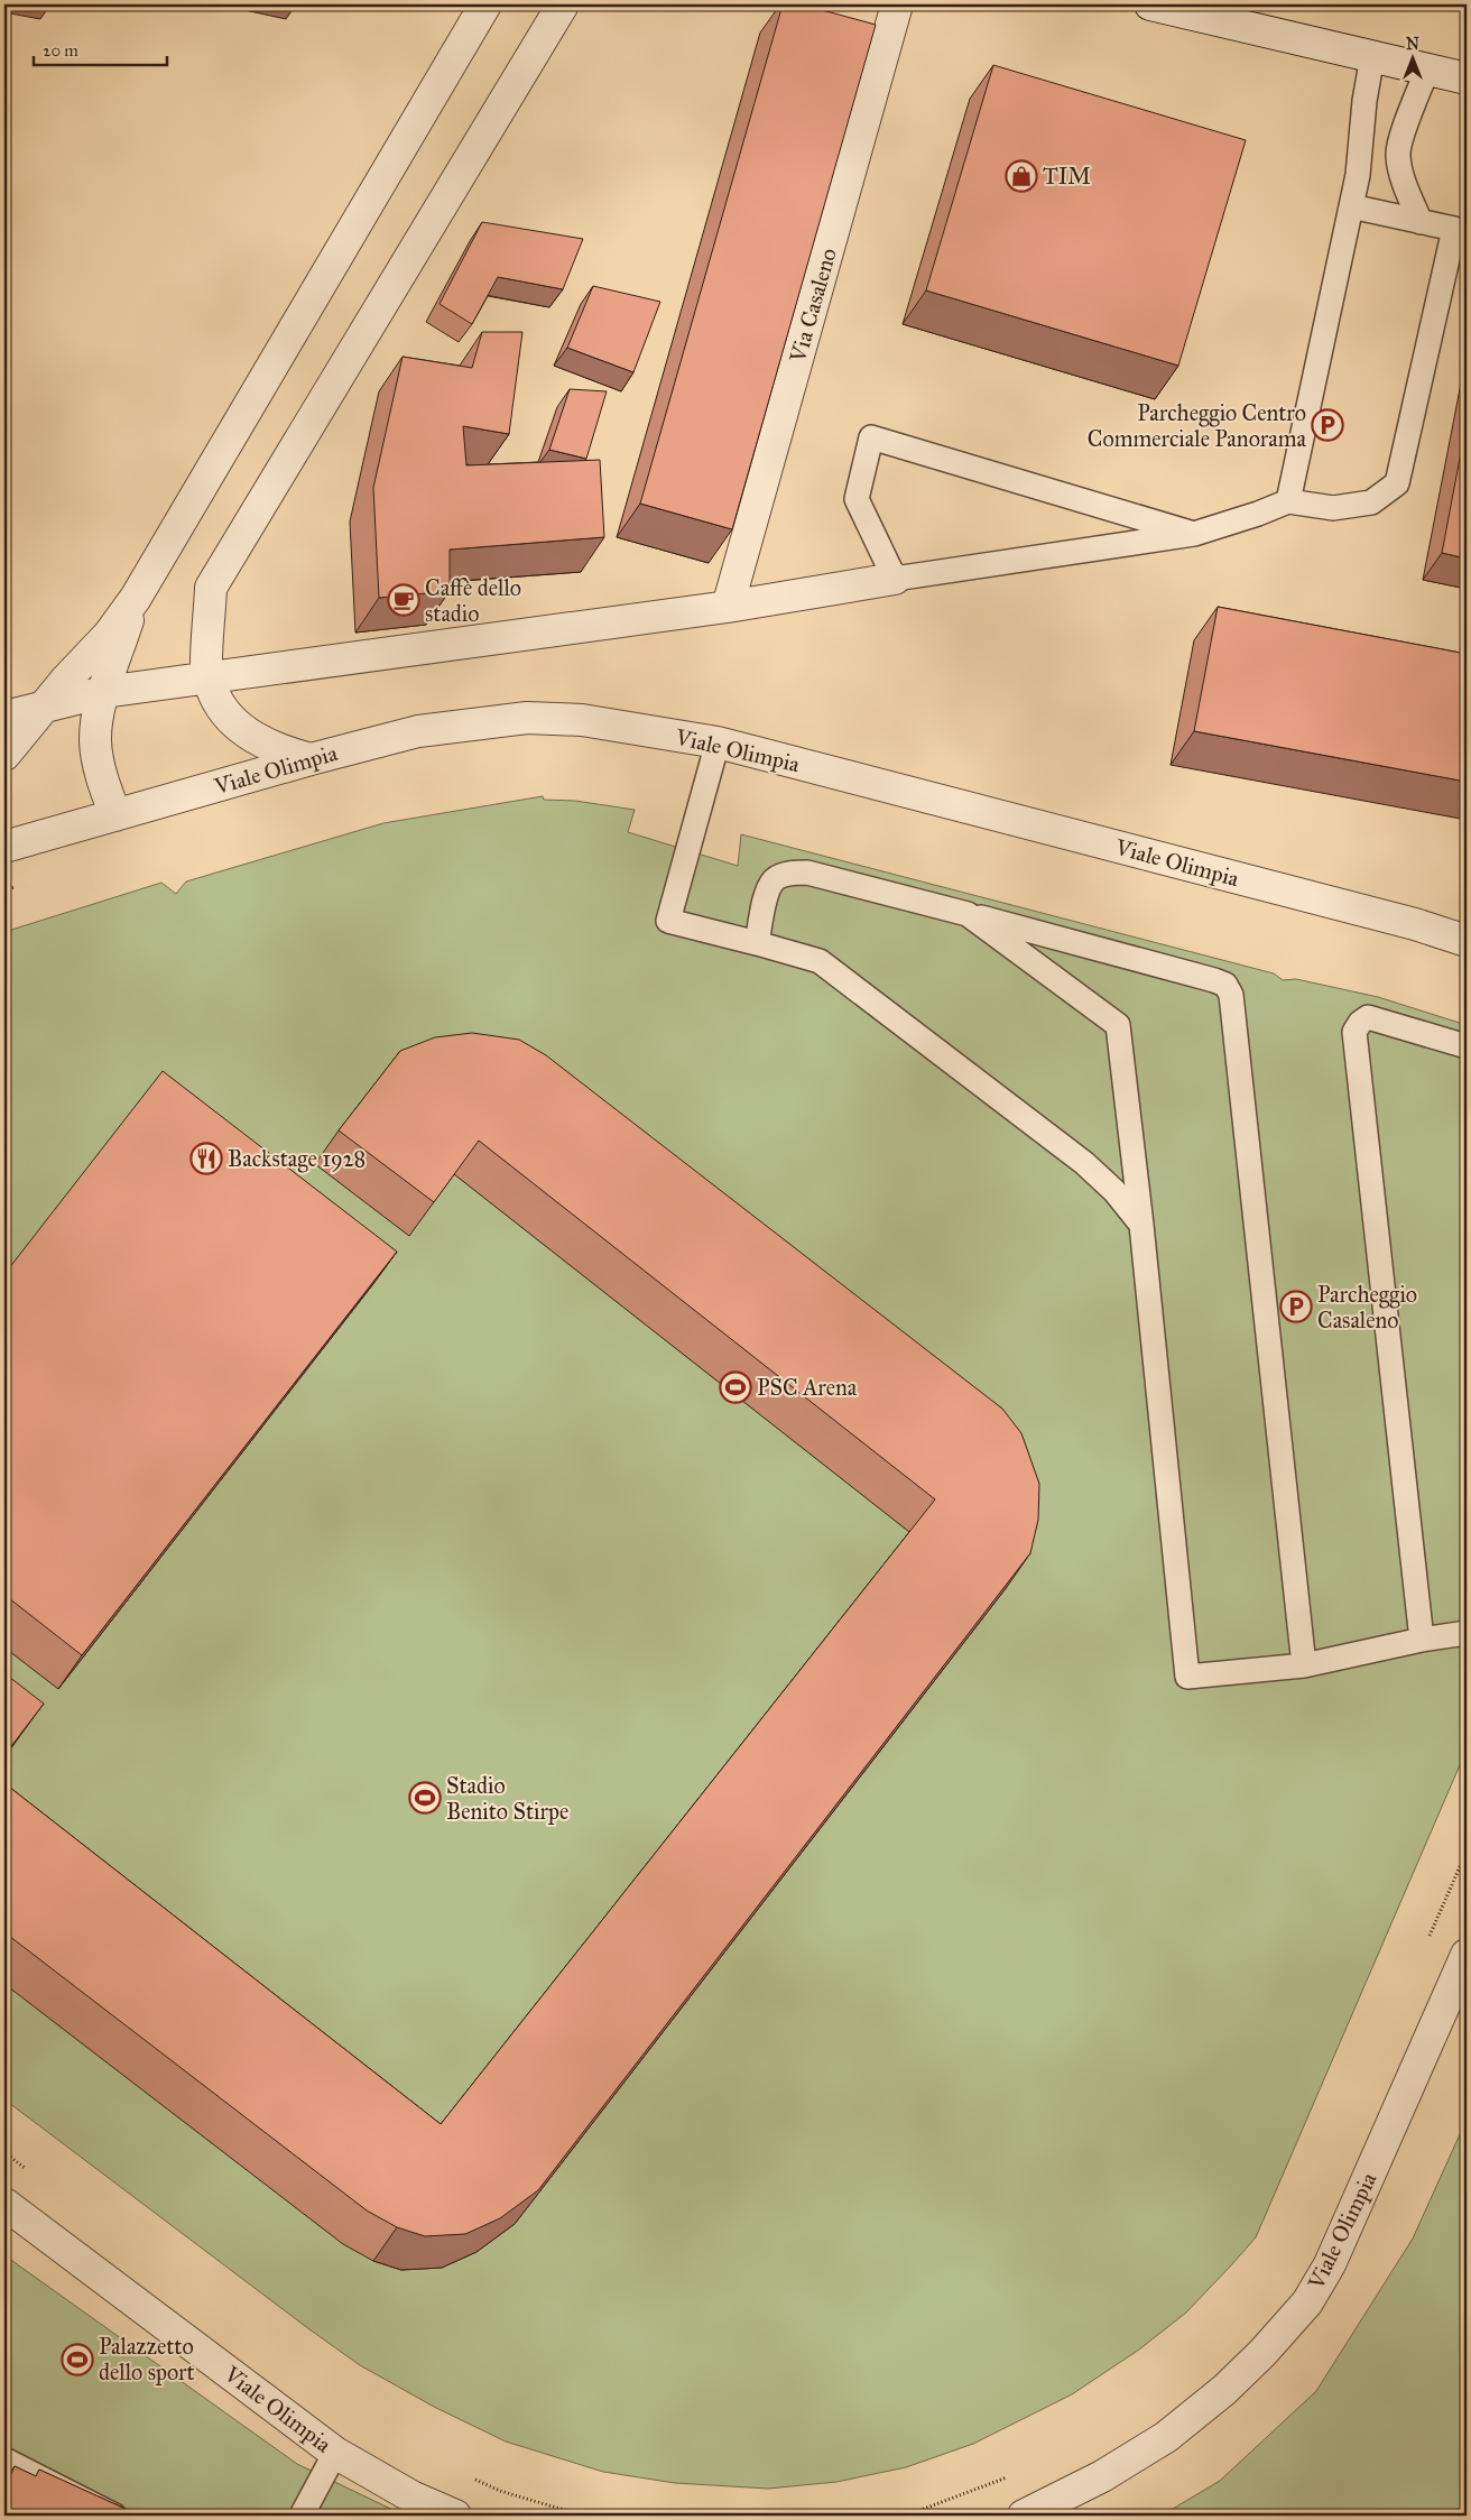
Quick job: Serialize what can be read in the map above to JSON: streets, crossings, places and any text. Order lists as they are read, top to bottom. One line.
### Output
{"streets":{"street":["Via Casaleno","Viale Olimpia"]},"places":{"shop":["TIM"],"parking":["Parcheggio Centro Commerciale Panorama","Parcheggio Casaleno"],"cafe":["Caffè dello stadio"],"restaurant":["Backstage 1928"],"sports":["PSC Arena","Stadio Benito Stirpe","Palazzetto dello sport"]},"scale_bar":"20 m","north":"top"}
